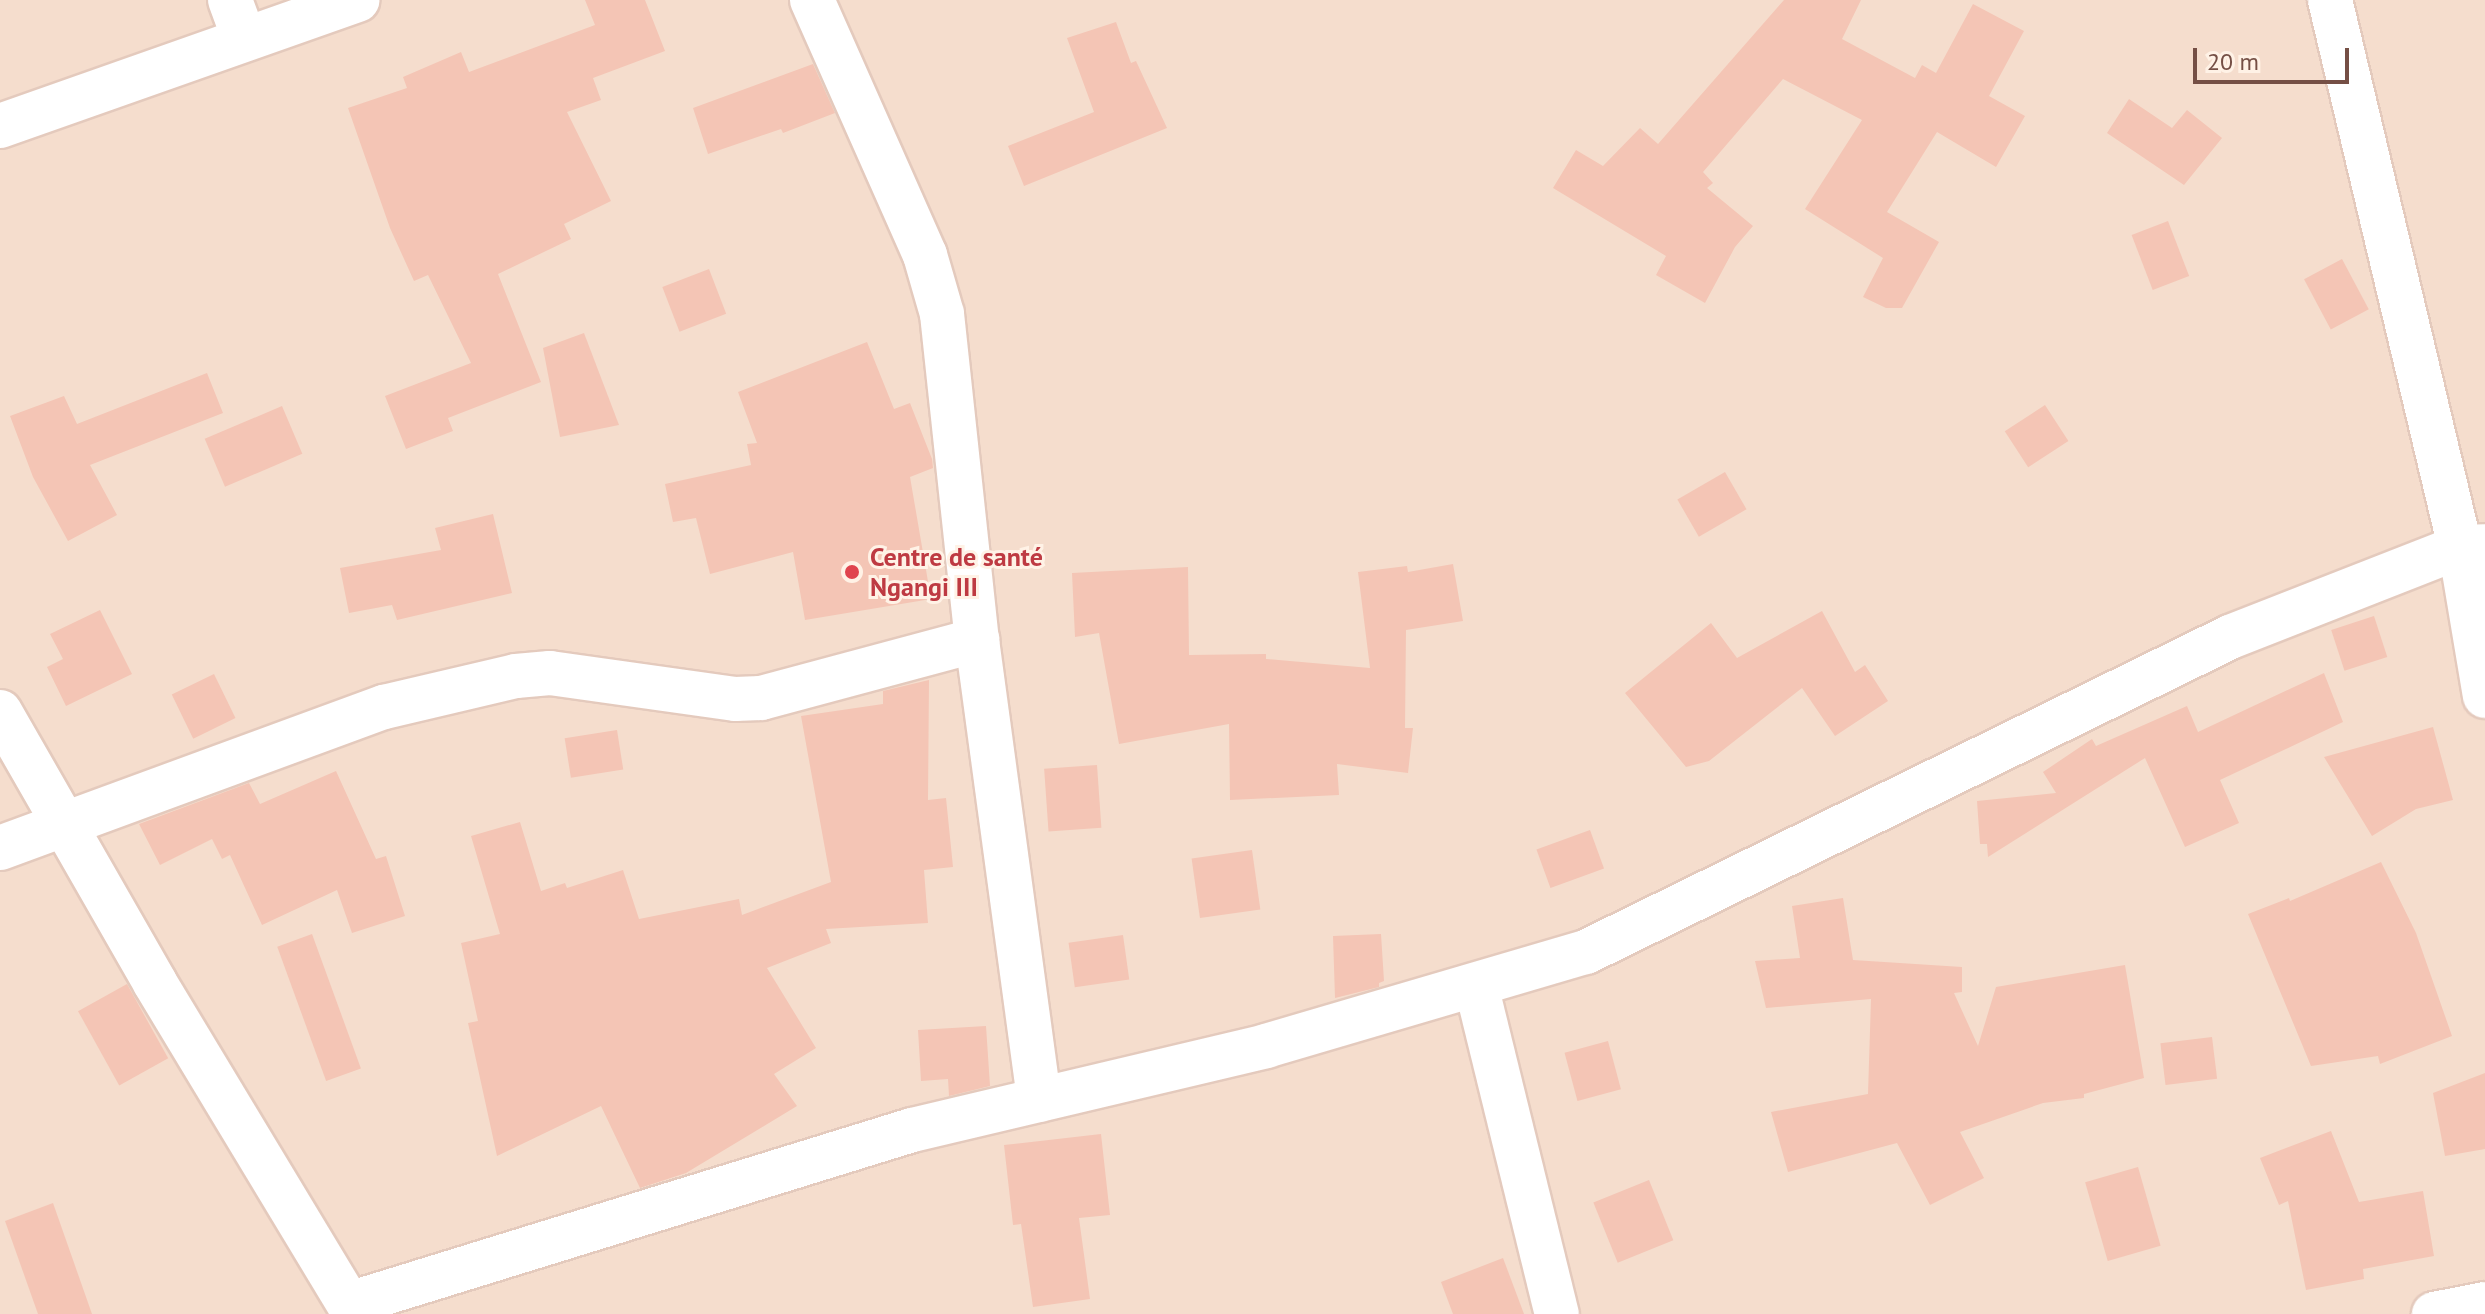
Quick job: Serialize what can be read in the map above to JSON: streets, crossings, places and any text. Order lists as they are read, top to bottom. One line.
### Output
{"places":["Centre de santé Ngangi III"],"scale_bar":"20 m"}
